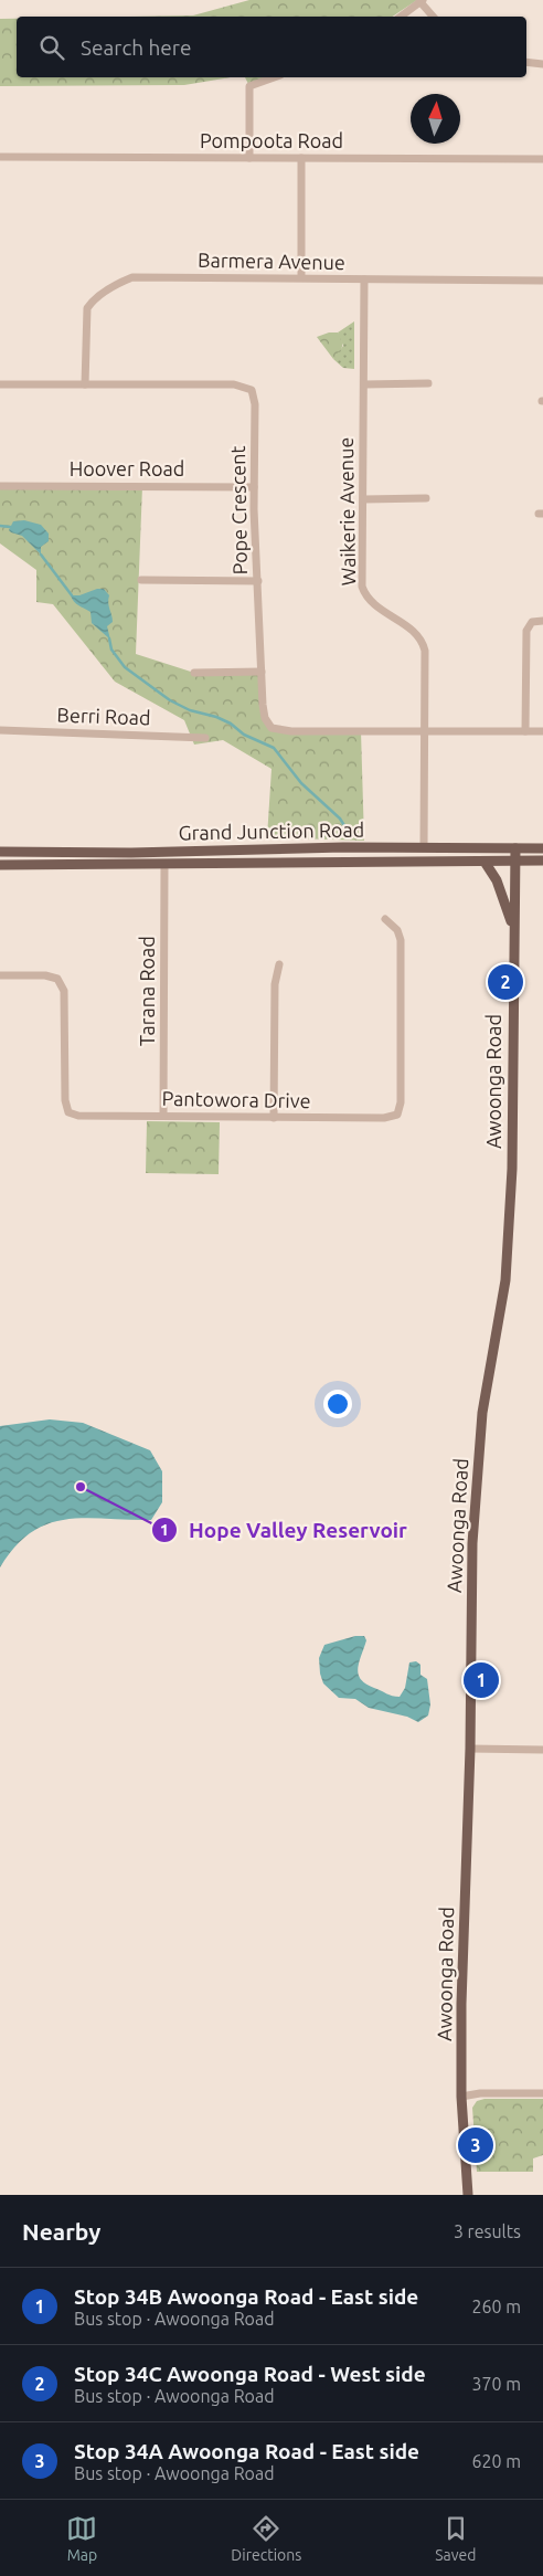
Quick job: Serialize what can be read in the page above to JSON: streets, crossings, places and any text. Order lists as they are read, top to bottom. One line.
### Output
{"streets":{"main road":["Grand Junction Road","Awoonga Road"],"street":["Pompoota Road","Barmera Avenue","Hoover Road","Pope Crescent","Waikerie Avenue","Berri Road","Tarana Road","Pantowora Drive"]},"crossings":[["Barmera Avenue","Pope Crescent"],["Barmera Avenue","Waikerie Avenue"],["Hoover Road","Pope Crescent"],["Pope Crescent","Waikerie Avenue"],["Waikerie Avenue","Grand Junction Road"],["Grand Junction Road","Tarana Road"],["Grand Junction Road","Awoonga Road"],["Tarana Road","Pantowora Drive"]],"places":["Hope Valley Reservoir"],"north":"top","page":{"search":"Search here","pins":["2","1","3"],"heading":["Nearby","3 results"],"list":[{"mark":"1","name":"Stop 34B Awoonga Road - East side","note":"Bus stop · Awoonga Road","value":"260 m"},{"mark":"2","name":"Stop 34C Awoonga Road - West side","note":"Bus stop · Awoonga Road","value":"370 m"},{"mark":"3","name":"Stop 34A Awoonga Road - East side","note":"Bus stop · Awoonga Road","value":"620 m"}],"nav":["Map","Directions","Saved"]}}
